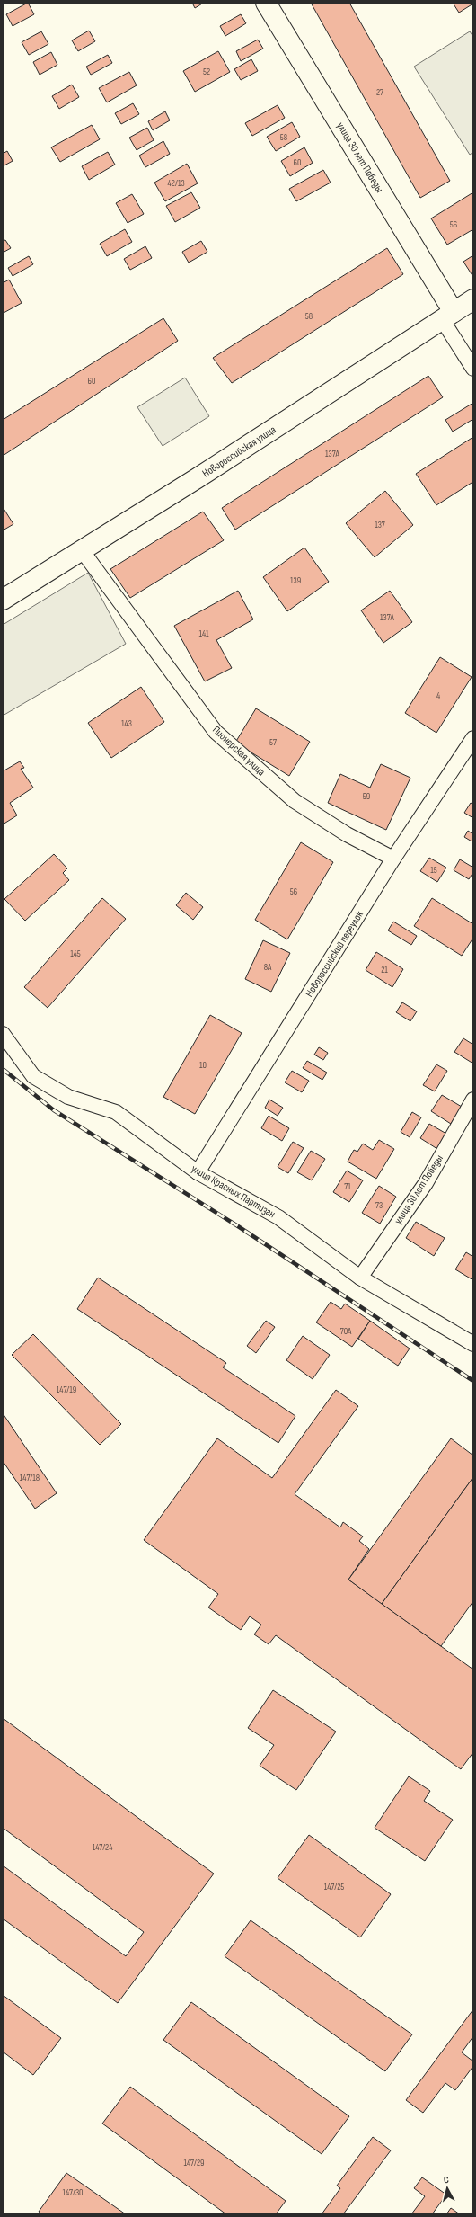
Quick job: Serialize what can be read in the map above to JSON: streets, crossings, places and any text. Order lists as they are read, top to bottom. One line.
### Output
{"streets":{"main road":["улица 30 лет Победы","Новороссийская улица"],"street":["Пионерская улица","Новороссийский переулок","улица Красных Партизан"]},"crossings":[["улица 30 лет Победы","Новороссийская улица"],["улица 30 лет Победы","улица Красных Партизан"],["Новороссийская улица","Пионерская улица"],["Пионерская улица","Новороссийский переулок"],["Новороссийский переулок","улица Красных Партизан"]],"house_numbers":["52","27","58","60","42/13","56","58","60","137А","137","139","137А","141","4","143","57","59","15","56","145","8А","21","10","71","73","70А","147/19","147/18","147/24","147/25","147/29","147/30"],"north":"top"}
